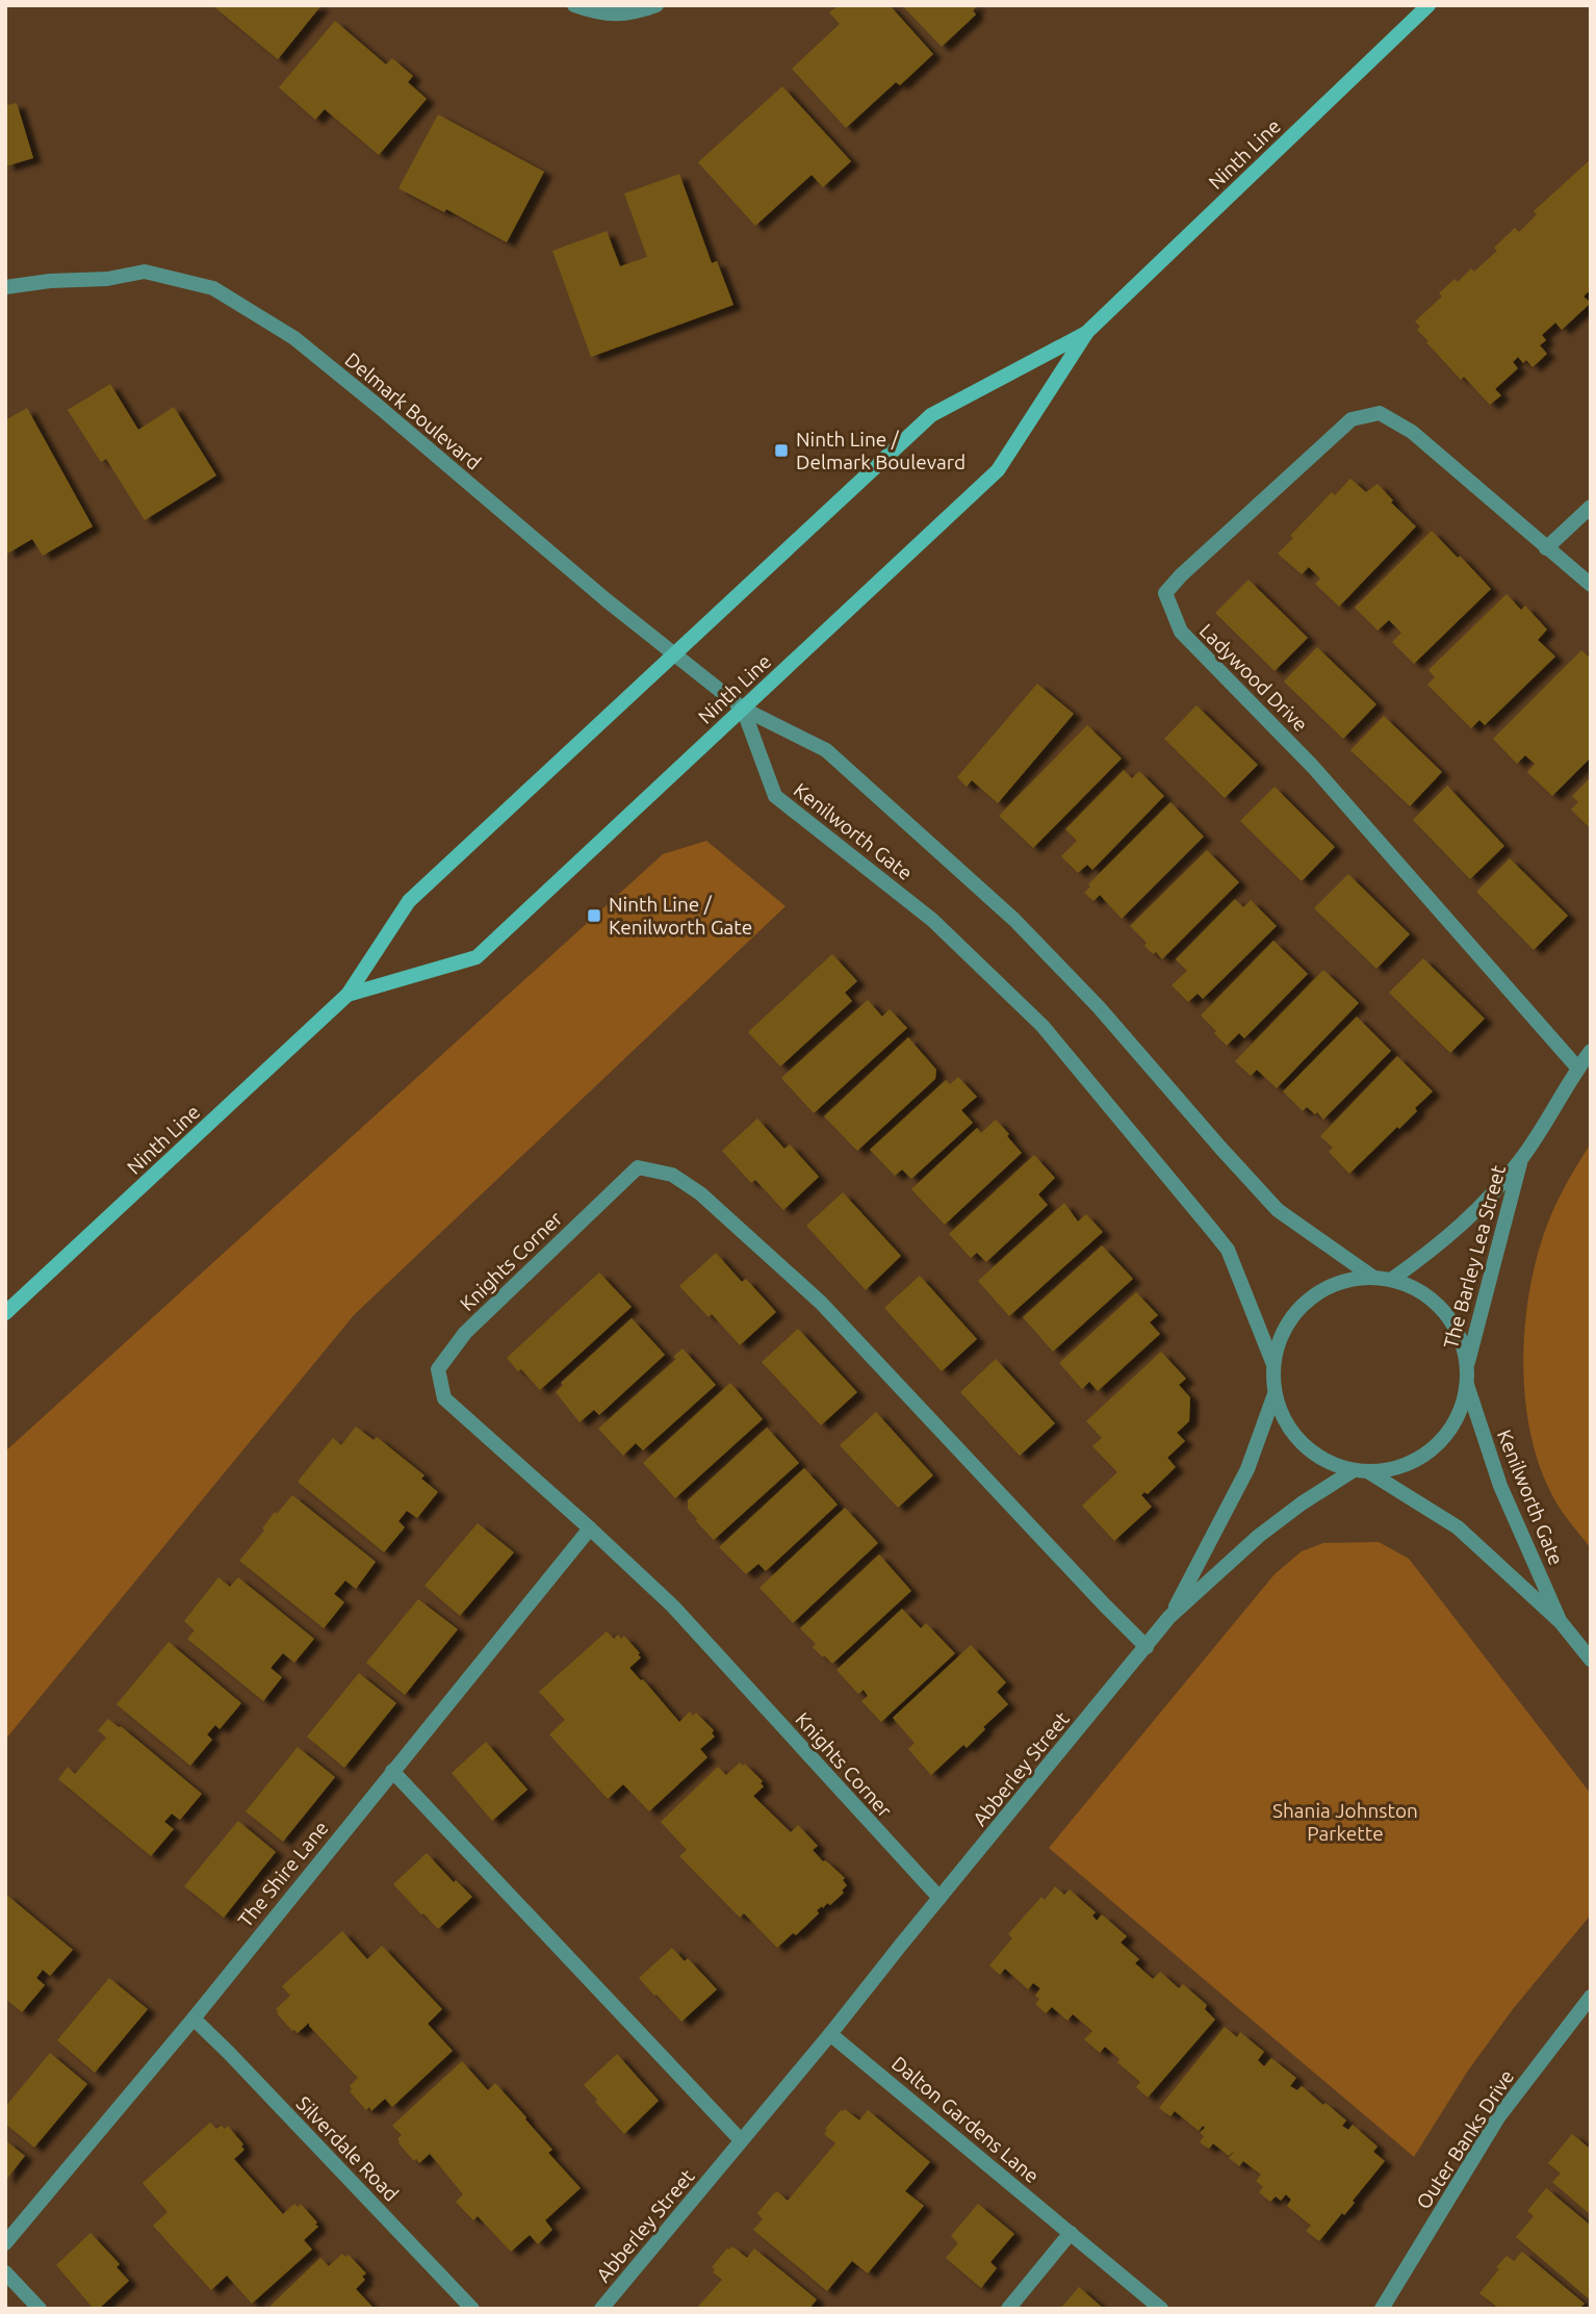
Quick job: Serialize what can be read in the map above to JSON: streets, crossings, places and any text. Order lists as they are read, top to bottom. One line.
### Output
{"streets":{"main road":["Ninth Line"],"street":["Delmark Boulevard","Ladywood Drive","Kenilworth Gate","The Barley Lea Street","Knights Corner","Abberley Street","The Shire Lane","Dalton Gardens Lane","Outer Banks Drive","Silverdale Road"]},"crossings":[["Ninth Line","Delmark Boulevard"],["Ninth Line","Kenilworth Gate"],["Delmark Boulevard","Kenilworth Gate"],["Ladywood Drive","The Barley Lea Street"],["Kenilworth Gate","The Barley Lea Street"],["Kenilworth Gate","Abberley Street"],["The Barley Lea Street","Abberley Street"],["Knights Corner","Abberley Street"],["Knights Corner","The Shire Lane"],["Abberley Street","Dalton Gardens Lane"],["The Shire Lane","Silverdale Road"]],"parks":["Shania Johnston Parkette"],"places":{"transit":["Ninth Line / Delmark Boulevard","Ninth Line / Kenilworth Gate"]}}
